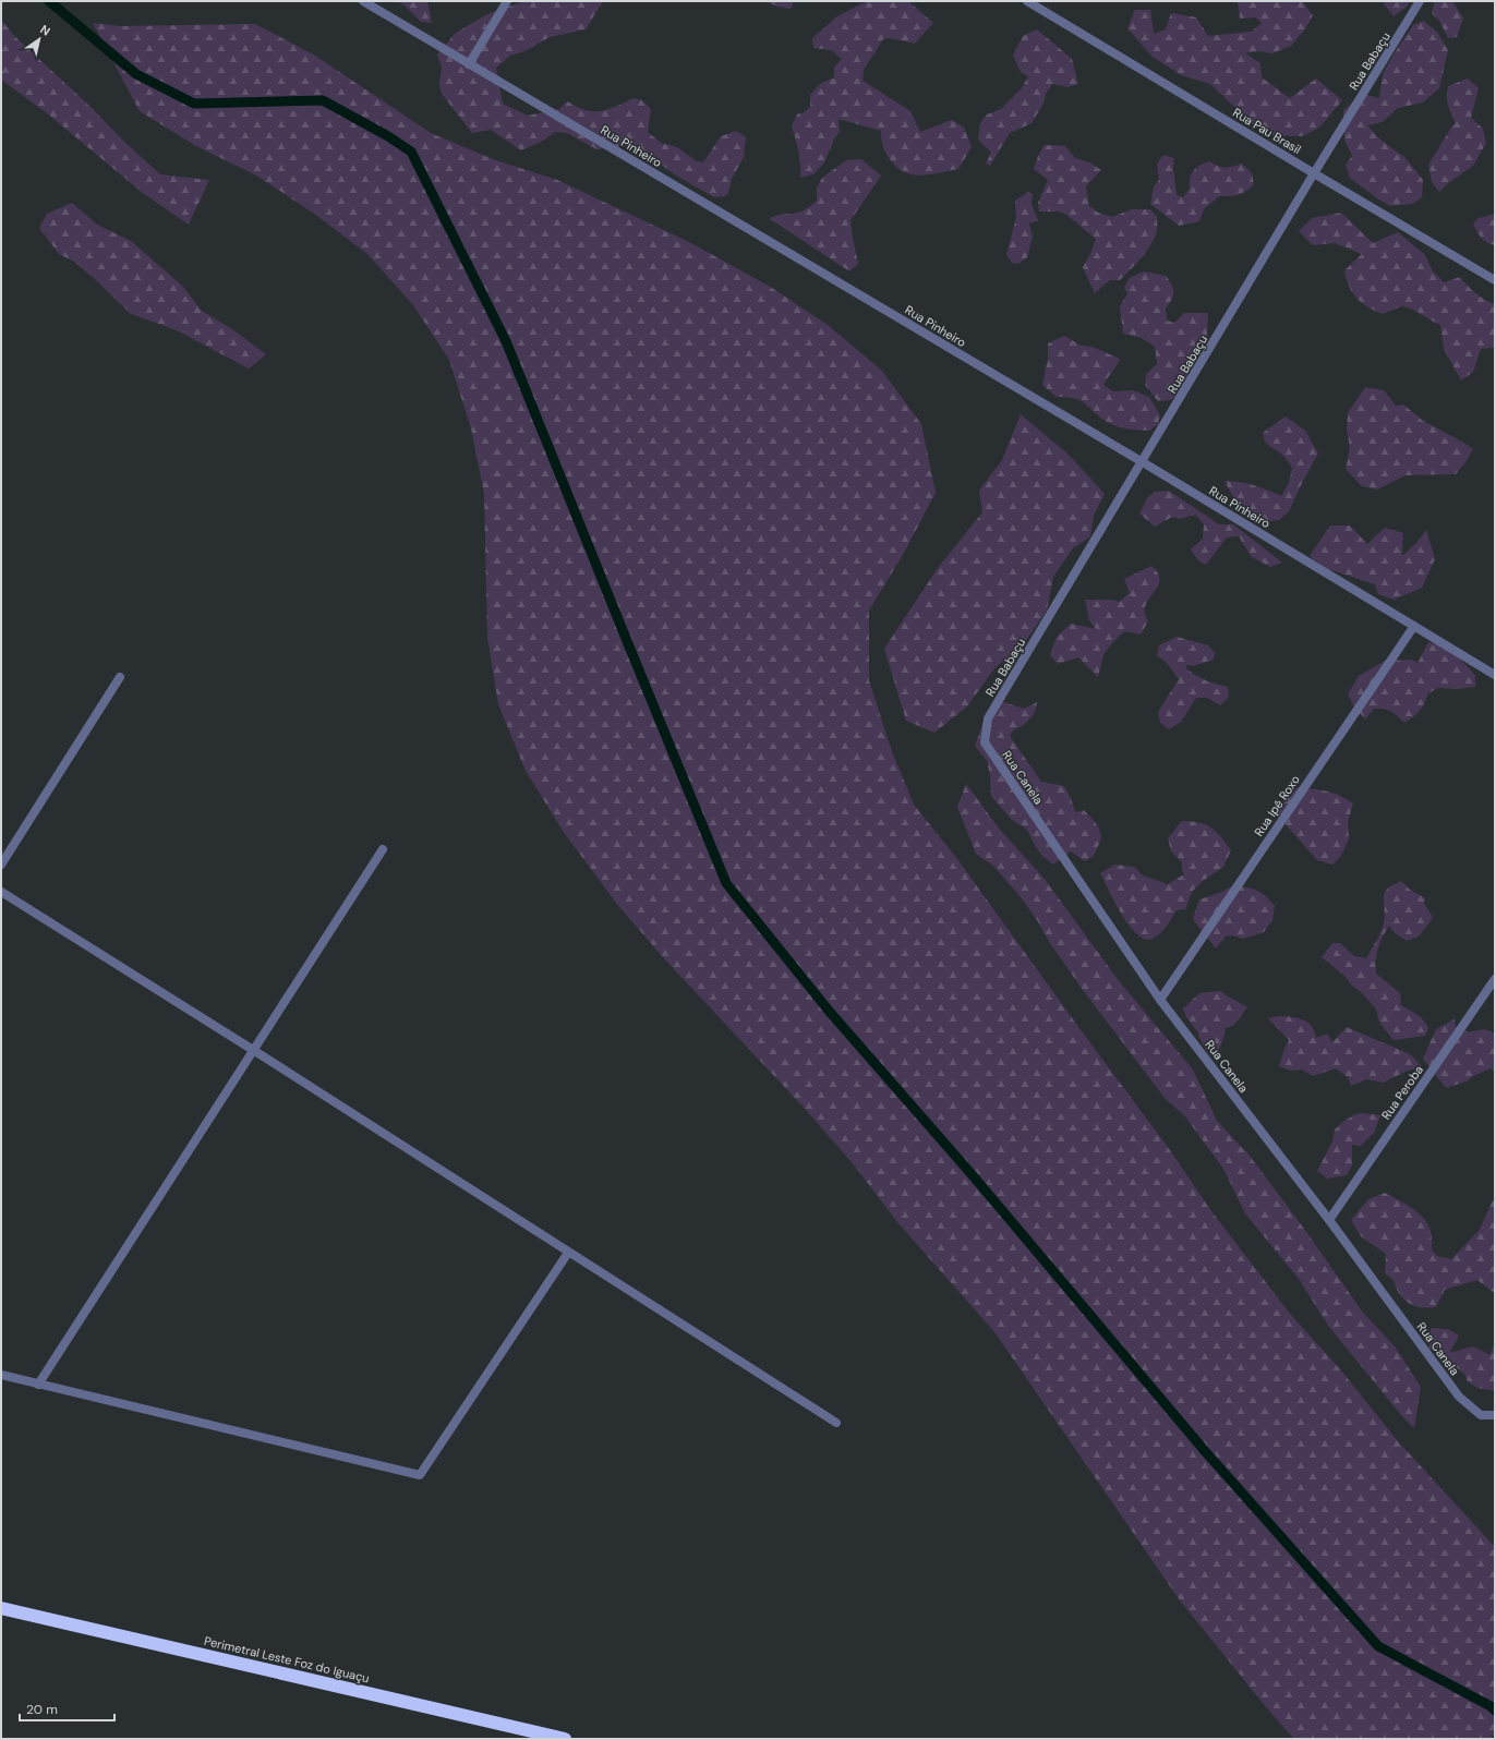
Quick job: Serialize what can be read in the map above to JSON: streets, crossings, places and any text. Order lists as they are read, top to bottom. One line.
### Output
{"streets":{"highway":["Perimetral Leste Foz do Iguaçu"],"street":["Rua Babaçu","Rua Pau Brasil","Rua Pinheiro","Rua Canela","Rua Ipê Roxo","Rua Peroba"]},"crossings":[["Rua Babaçu","Rua Pau Brasil"],["Rua Babaçu","Rua Pinheiro"],["Rua Babaçu","Rua Canela"],["Rua Pinheiro","Rua Ipê Roxo"],["Rua Canela","Rua Ipê Roxo"],["Rua Canela","Rua Peroba"]],"scale_bar":"20 m","north":"top right"}
